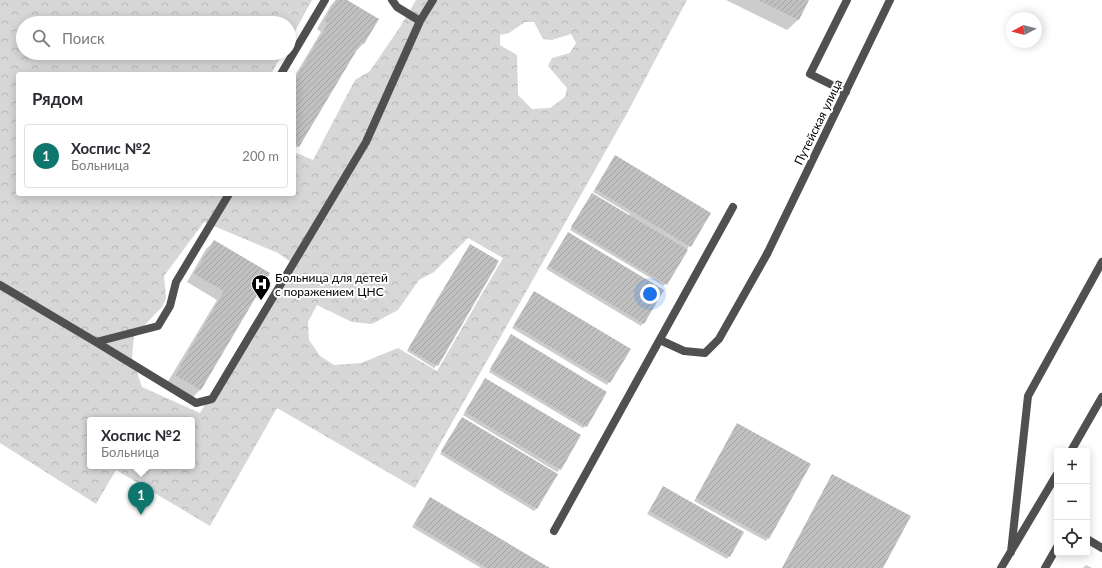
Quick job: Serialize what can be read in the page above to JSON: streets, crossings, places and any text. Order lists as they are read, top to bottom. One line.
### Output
{"streets":{"street":["Путейская улица"]},"places":{"hospital":["Больница для детей с поражением ЦНС"]},"north":"left","page":{"search":"Поиск","heading":"Рядом","list":[{"mark":"1","name":"Хоспис №2","note":"Больница","value":"200 m"}],"popup":["Хоспис №2","Больница"],"map_buttons":["+","−"],"pins":"1"}}
